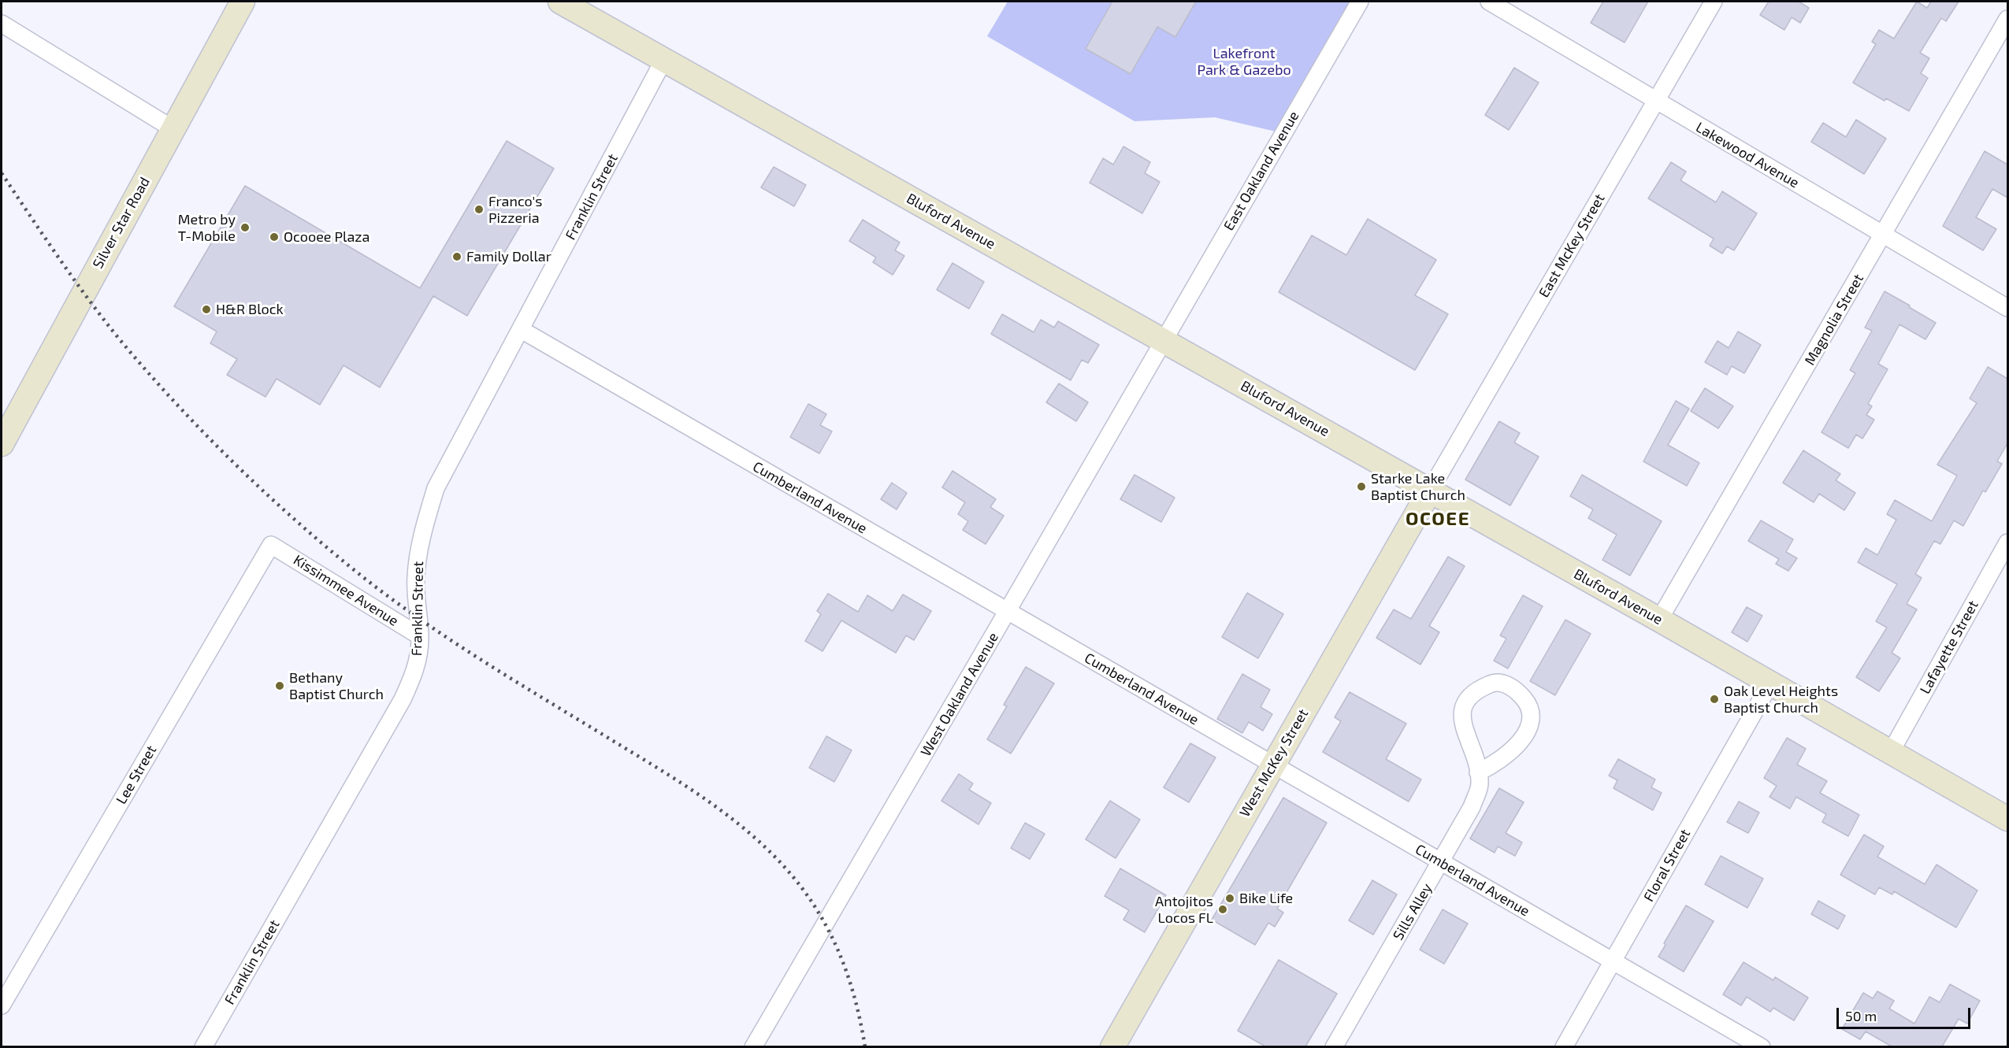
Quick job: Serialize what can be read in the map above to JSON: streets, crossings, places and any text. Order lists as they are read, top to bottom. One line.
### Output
{"streets":{"street":["Lakewood Avenue","East Oakland Avenue","Franklin Street","Bluford Avenue","Silver Star Road","East McKey Street","Magnolia Street","Cumberland Avenue","Kissimmee Avenue","Lafayette Street","West Oakland Avenue","West McKey Street","Lee Street","Floral Street","Sills Alley"]},"crossings":[["Lakewood Avenue","East McKey Street"],["Lakewood Avenue","Magnolia Street"],["East Oakland Avenue","Bluford Avenue"],["East Oakland Avenue","West Oakland Avenue"],["Franklin Street","Bluford Avenue"],["Franklin Street","Cumberland Avenue"],["Franklin Street","Kissimmee Avenue"],["Bluford Avenue","East McKey Street"],["Bluford Avenue","Magnolia Street"],["Bluford Avenue","Lafayette Street"],["Bluford Avenue","West Oakland Avenue"],["Bluford Avenue","West McKey Street"],["Bluford Avenue","Floral Street"],["East McKey Street","West McKey Street"],["Cumberland Avenue","West Oakland Avenue"],["Cumberland Avenue","West McKey Street"],["Cumberland Avenue","Floral Street"],["Cumberland Avenue","Sills Alley"],["Kissimmee Avenue","Lee Street"]],"districts":["OCOEE"],"parks":["Lakefront Park & Gazebo"],"places":["Franco's Pizzeria","Metro by T-Mobile","Ocooee Plaza","Family Dollar","H&R Block","Starke Lake Baptist Church","Bethany Baptist Church","Oak Level Heights Baptist Church","Bike Life","Antojitos Locos FL"],"scale_bar":"50 m"}
